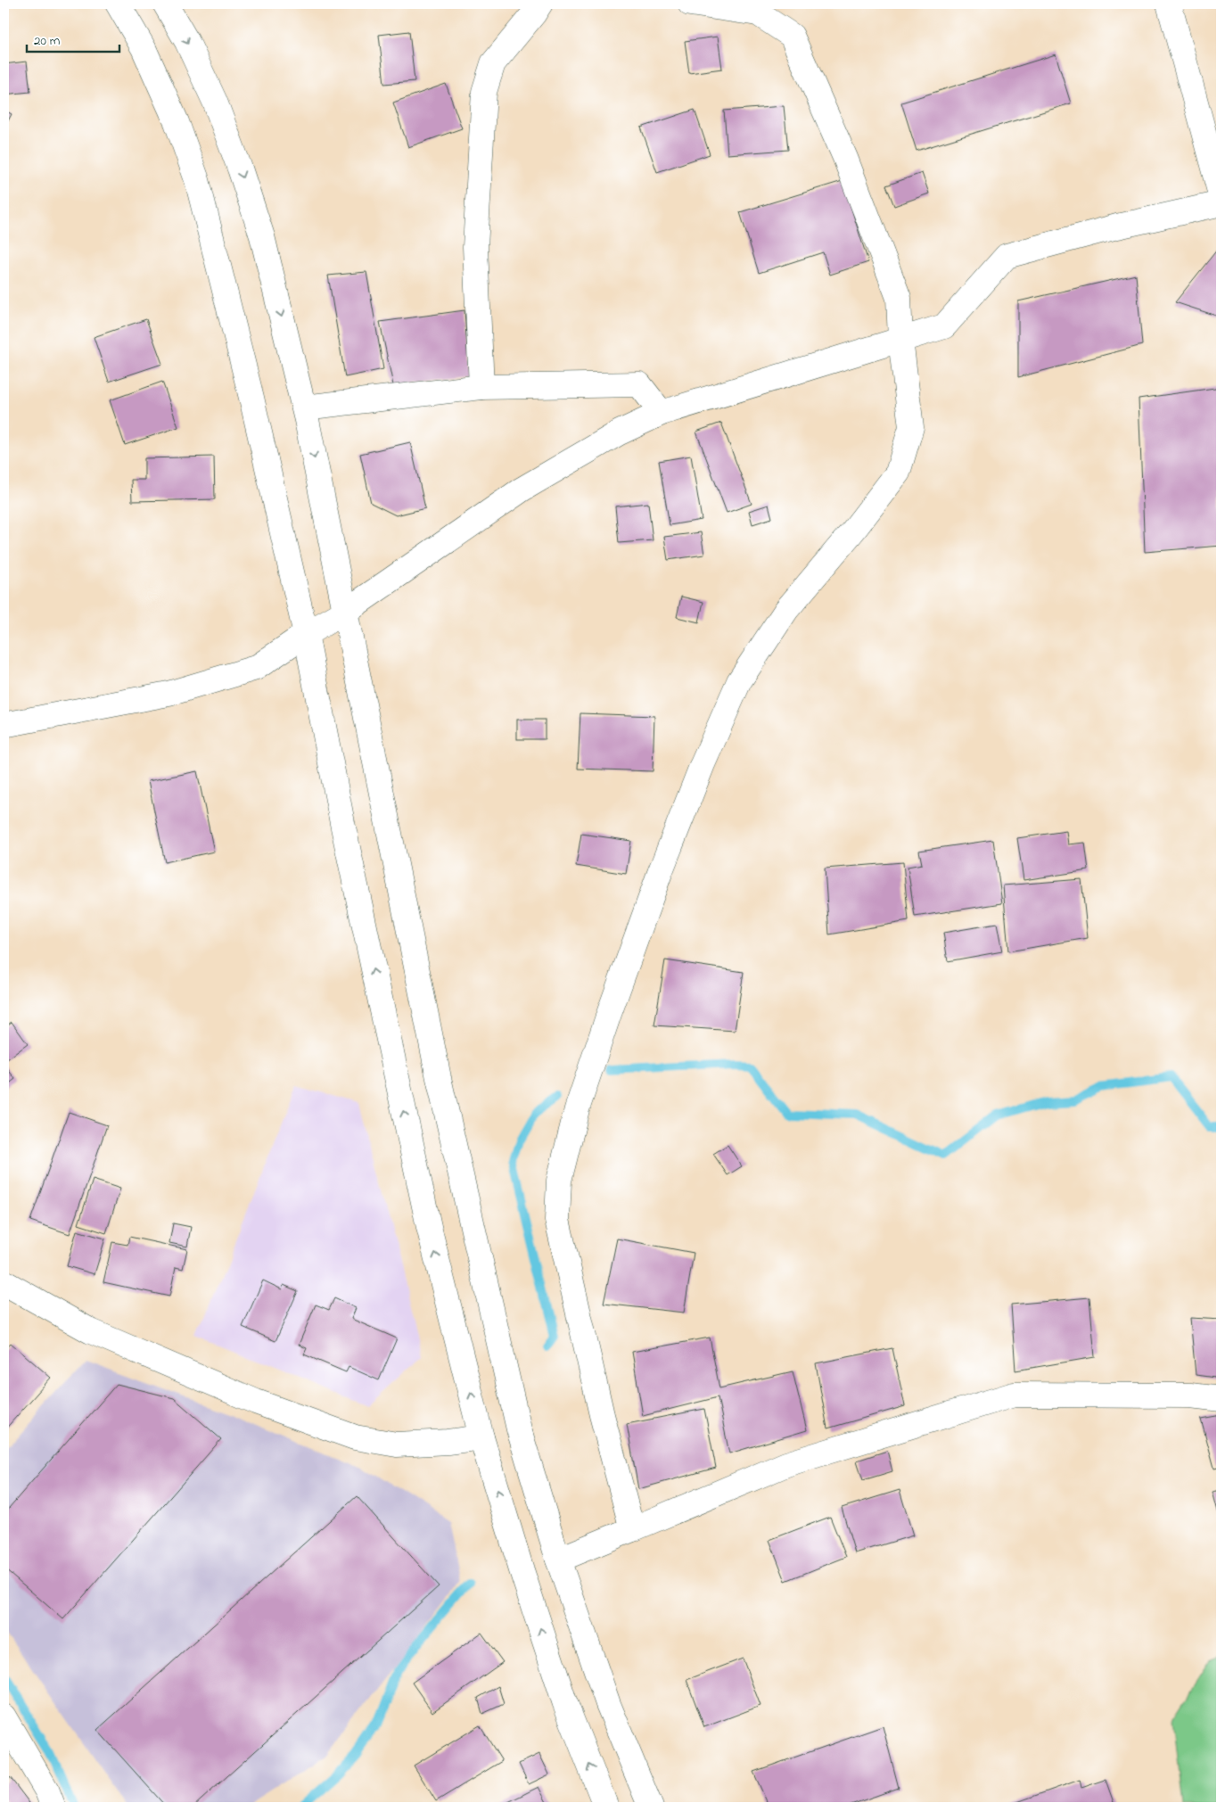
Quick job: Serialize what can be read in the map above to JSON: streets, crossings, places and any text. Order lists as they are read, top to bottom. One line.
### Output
{"scale_bar":"20 m"}
